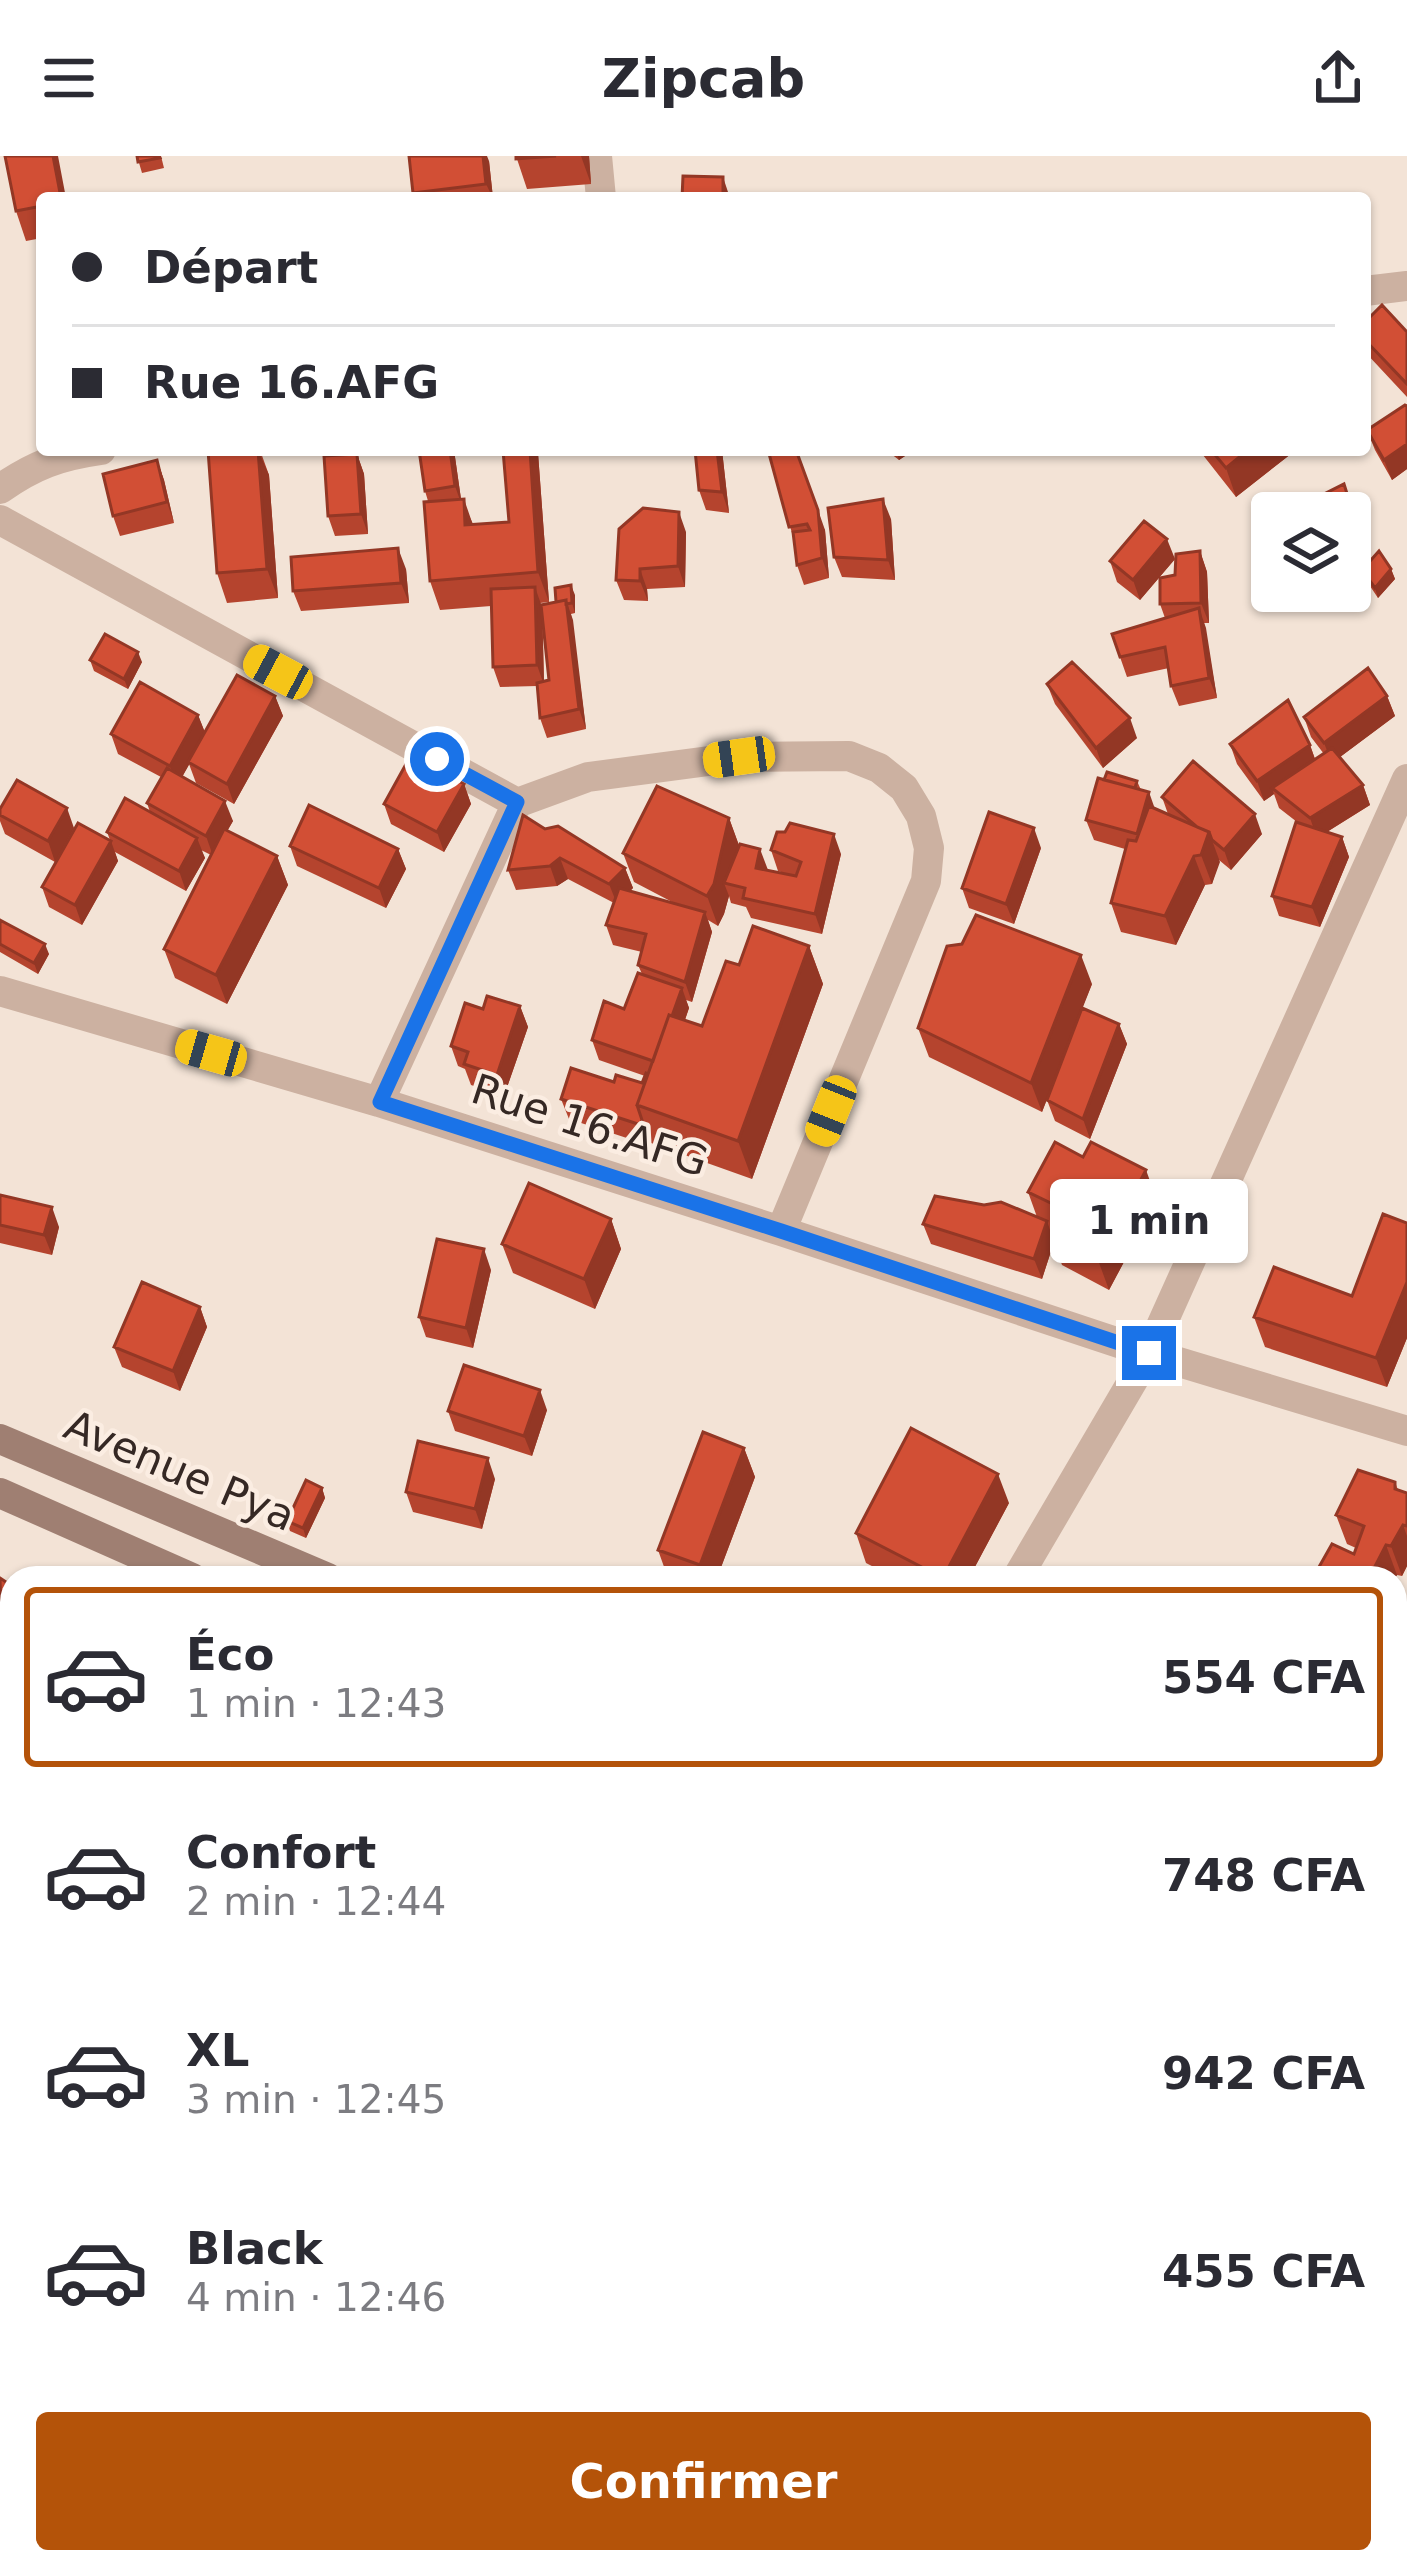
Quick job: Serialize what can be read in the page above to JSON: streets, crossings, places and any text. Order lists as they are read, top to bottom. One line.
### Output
{"streets":{"main road":["Avenue Pya"],"street":["Rue 16.AFG"]},"page":{"header":"Zipcab","banner":["Départ","Rue 16.AFG"],"bubble":"1 min","list":[{"name":"Éco","note":"1 min · 12:43","value":"554 CFA"},{"name":"Confort","note":"2 min · 12:44","value":"748 CFA"},{"name":"XL","note":"3 min · 12:45","value":"942 CFA"},{"name":"Black","note":"4 min · 12:46","value":"455 CFA"}],"buttons":"Confirmer"}}
